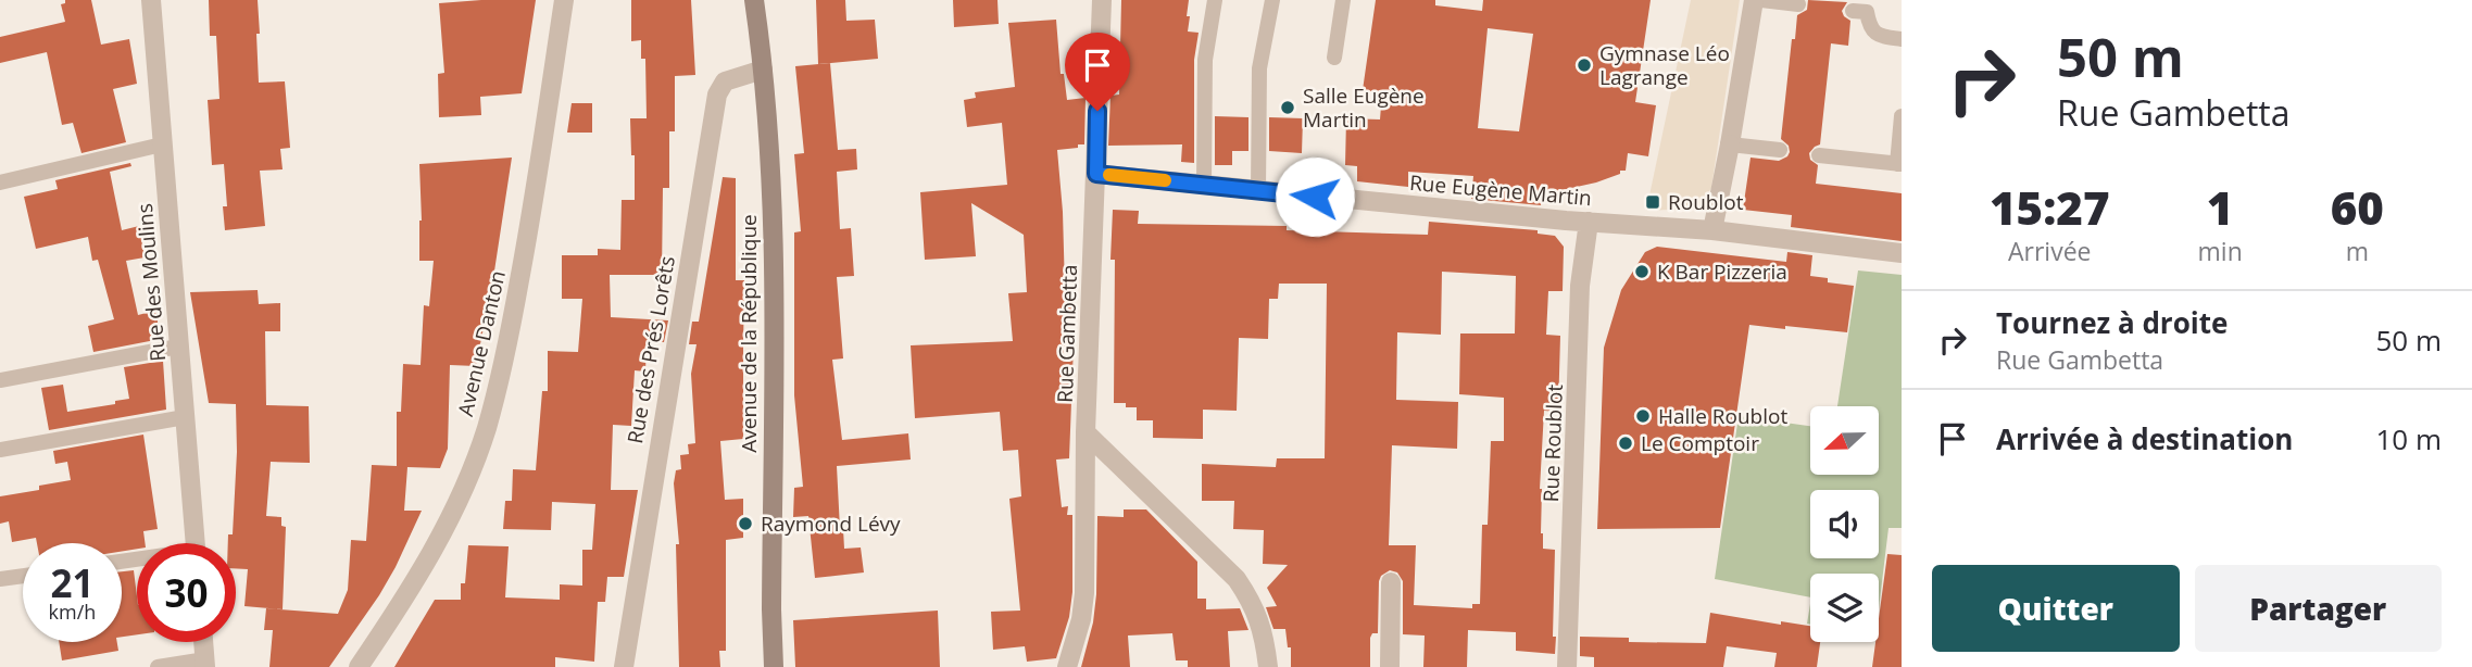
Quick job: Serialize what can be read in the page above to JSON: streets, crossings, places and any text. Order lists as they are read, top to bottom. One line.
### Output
{"streets":{"main road":["Avenue de la République"],"street":["Rue Eugène Martin","Rue des Moulins","Rue Gambetta","Avenue Danton","Rue des Prés Lorêts","Rue Roublot"]},"crossings":[["Rue Eugène Martin","Rue Gambetta"],["Rue Eugène Martin","Rue Roublot"],["Avenue de la République","Rue des Prés Lorêts"]],"places":{"other":["Gymnase Léo Lagrange","Salle Eugène Martin","K Bar Pizzeria","Halle Roublot","Le Comptoir","Raymond Lévy"],"transit":["Roublot"]},"north":"left","page":{"turn":["50 m","Rue Gambetta"],"eta":["15:27","Arrivée","1","min","60","m"],"list":[{"name":"Tournez à droite","note":"Rue Gambetta","value":"50 m"},{"name":"Arrivée à destination","value":"10 m"}],"speed":"21 km/h","limit":"30","buttons":["Quitter","Partager"]}}
